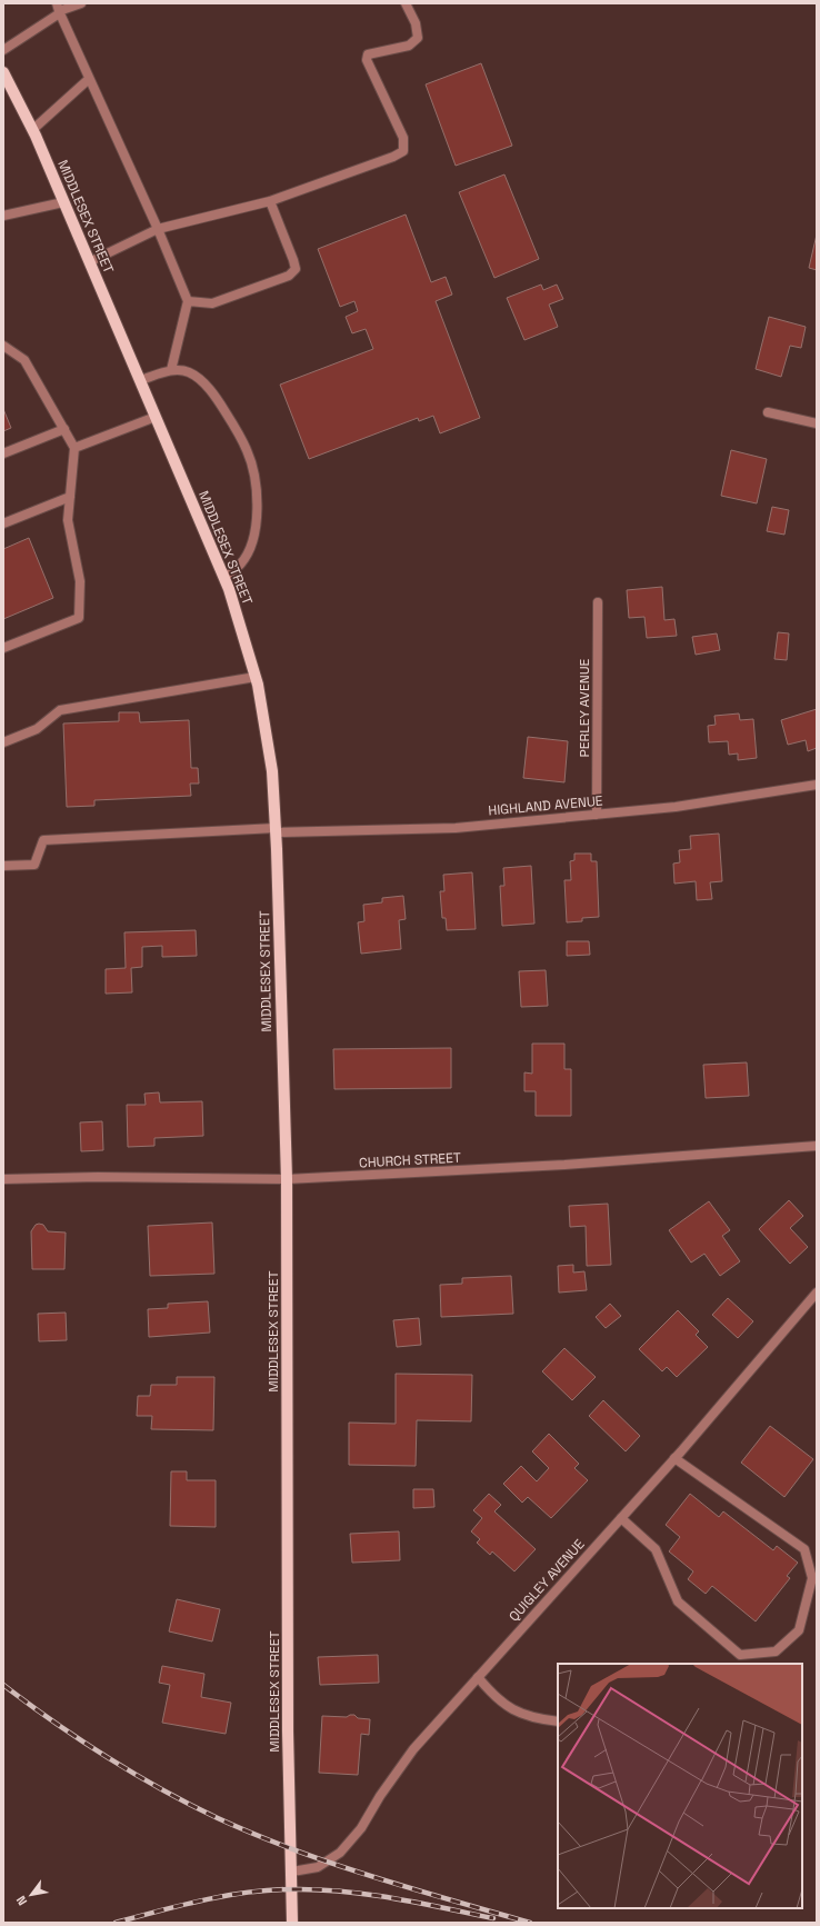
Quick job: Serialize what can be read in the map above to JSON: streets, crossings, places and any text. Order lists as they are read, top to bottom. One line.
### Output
{"streets":{"main road":["MIDDLESEX STREET"],"street":["PERLEY AVENUE","HIGHLAND AVENUE","CHURCH STREET","QUIGLEY AVENUE"]},"crossings":[["MIDDLESEX STREET","HIGHLAND AVENUE"],["MIDDLESEX STREET","CHURCH STREET"],["MIDDLESEX STREET","QUIGLEY AVENUE"],["PERLEY AVENUE","HIGHLAND AVENUE"]],"north":"bottom left"}
